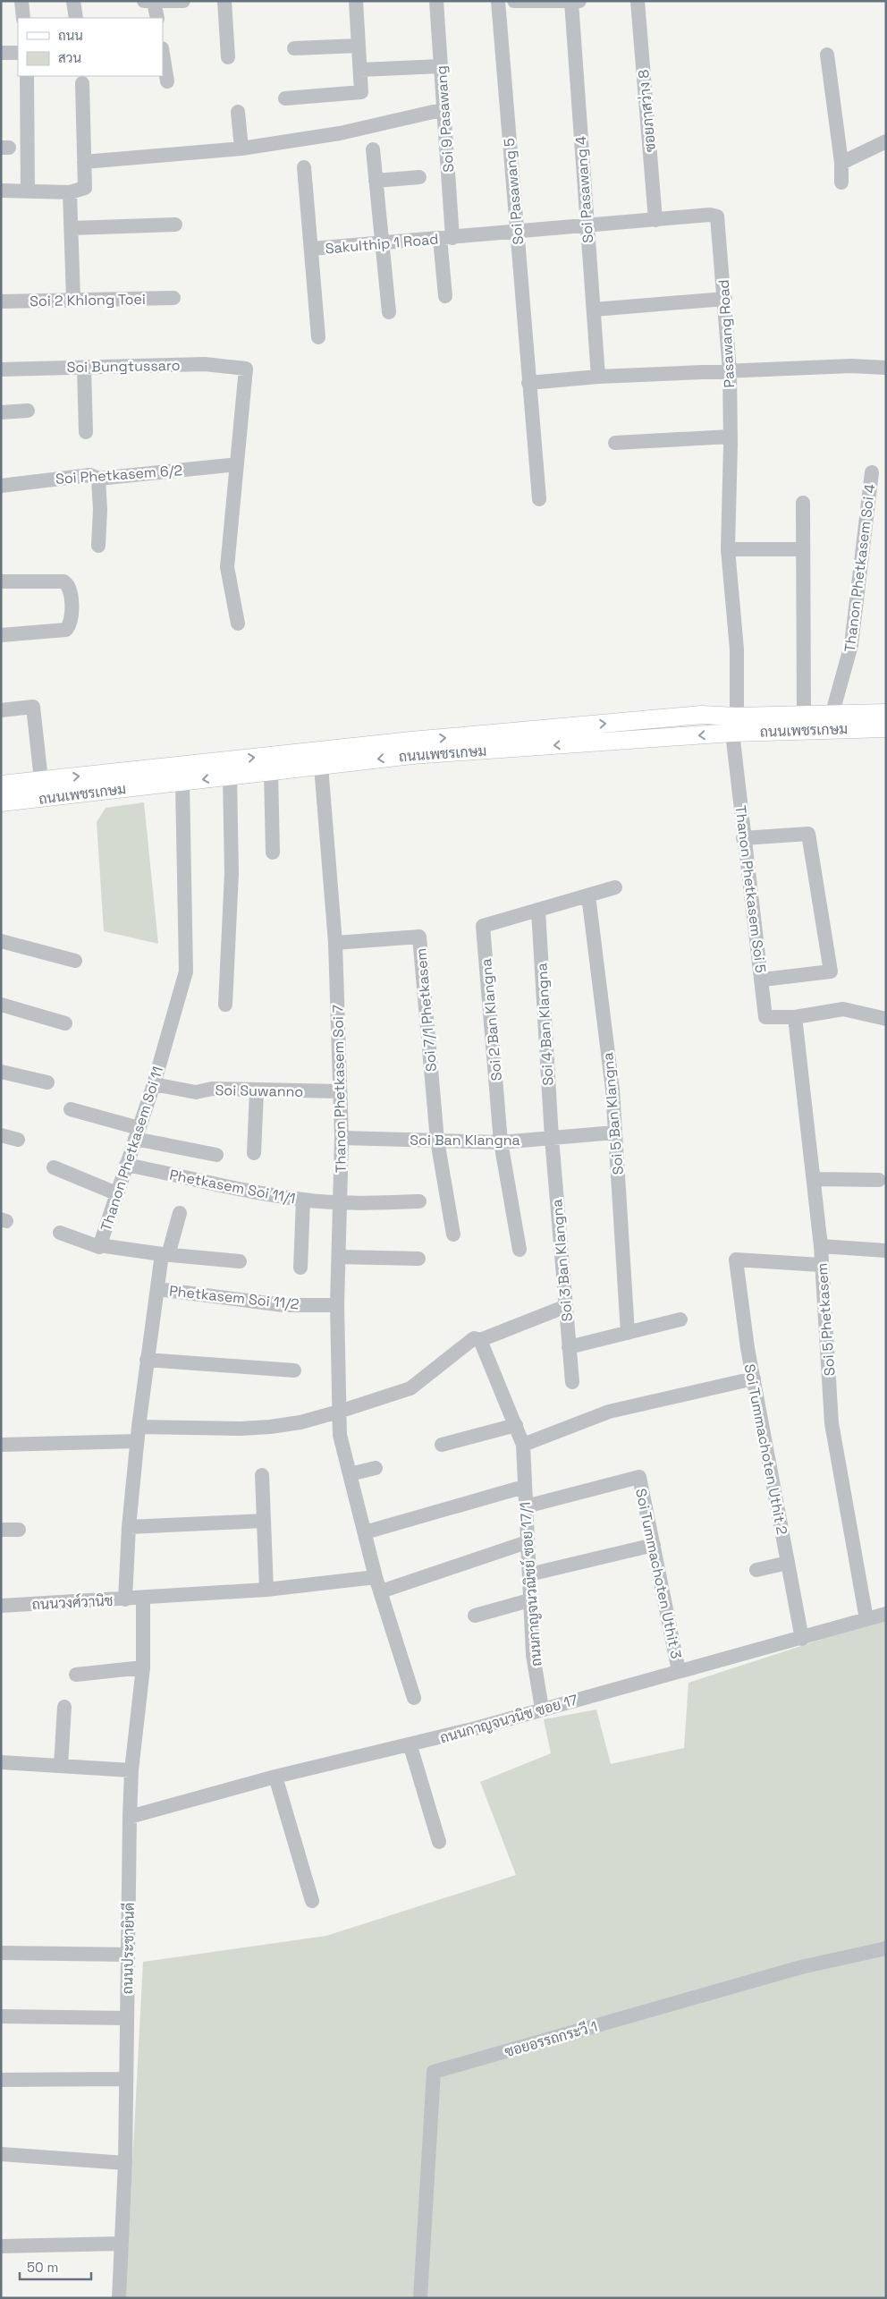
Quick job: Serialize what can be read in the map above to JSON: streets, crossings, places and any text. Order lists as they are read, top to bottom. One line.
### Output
{"streets":{"main road":["ถนนเพชรเกษม"],"street":["ซอยภาสว่าง 8","Soi 9 Pasawang","Soi Pasawang 4","Soi Pasawang 5","Sakulthip 1 Road","Soi 2 Khlong Toei","Pasawang Road","Soi Bungtussaro","Soi Phetkasem 6/2","Thanon Phetkasem Soi 4","Thanon Phetkasem Soi 5","Soi 7/1 Phetkasem","Soi 2 Ban Klangna","Soi 4 Ban Klangna","Thanon Phetkasem Soi 7","Soi Suwanno","Soi 5 Ban Klangna","Soi Ban Klangna","Thanon Phetkasem Soi 11","Phetkasem Soi 11/1","Soi 3 Ban Klangna","Phetkasem Soi 11/2","Soi 5 Phetkasem","Soi Tummachoten Uthit 2","Soi Tummachoten Uthit 3","ถนนกาญจนวณิชย์ ซอย 17/1","ถนนวงศ์วานิช","ถนนกาญจนวนิช ซอย 17","ถนนประชายินดี","ซอยอรรถกระวี 1"]},"crossings":[["ซอยภาสว่าง 8","Pasawang Road"],["Soi 9 Pasawang","Sakulthip 1 Road"],["Soi 9 Pasawang","Pasawang Road"],["Soi Pasawang 4","Pasawang Road"],["Soi Pasawang 5","Pasawang Road"],["Sakulthip 1 Road","Pasawang Road"],["Pasawang Road","ถนนเพชรเกษม"],["Pasawang Road","Thanon Phetkasem Soi 5"],["Soi Bungtussaro","Soi Phetkasem 6/2"],["Thanon Phetkasem Soi 4","ถนนเพชรเกษม"],["ถนนเพชรเกษม","Thanon Phetkasem Soi 5"],["ถนนเพชรเกษม","Thanon Phetkasem Soi 7"],["ถนนเพชรเกษม","Thanon Phetkasem Soi 11"],["Thanon Phetkasem Soi 5","Soi 5 Phetkasem"],["Soi 7/1 Phetkasem","Thanon Phetkasem Soi 7"],["Soi 7/1 Phetkasem","Soi Ban Klangna"],["Soi 2 Ban Klangna","Soi 4 Ban Klangna"],["Soi 2 Ban Klangna","Soi 5 Ban Klangna"],["Soi 2 Ban Klangna","Soi Ban Klangna"],["Soi 4 Ban Klangna","Soi Ban Klangna"],["Soi 4 Ban Klangna","Soi 3 Ban Klangna"],["Thanon Phetkasem Soi 7","Soi Suwanno"],["Thanon Phetkasem Soi 7","Soi Ban Klangna"],["Thanon Phetkasem Soi 7","Phetkasem Soi 11/1"],["Thanon Phetkasem Soi 7","Phetkasem Soi 11/2"],["Thanon Phetkasem Soi 7","ถนนกาญจนวณิชย์ ซอย 17/1"],["Thanon Phetkasem Soi 7","ถนนวงศ์วานิช"],["Soi Suwanno","Thanon Phetkasem Soi 11"],["Soi 5 Ban Klangna","Soi Ban Klangna"],["Soi Ban Klangna","Soi 3 Ban Klangna"],["Thanon Phetkasem Soi 11","Phetkasem Soi 11/1"],["Soi 5 Phetkasem","Soi Tummachoten Uthit 2"],["Soi 5 Phetkasem","ถนนกาญจนวนิช ซอย 17"],["Soi Tummachoten Uthit 2","ถนนกาญจนวนิช ซอย 17"],["Soi Tummachoten Uthit 3","ถนนกาญจนวณิชย์ ซอย 17/1"],["Soi Tummachoten Uthit 3","ถนนกาญจนวนิช ซอย 17"],["ถนนกาญจนวณิชย์ ซอย 17/1","ถนนกาญจนวนิช ซอย 17"],["ถนนวงศ์วานิช","ถนนประชายินดี"],["ถนนกาญจนวนิช ซอย 17","ถนนประชายินดี"]],"legend":["ถนน","สวน"],"scale_bar":"50 m"}
